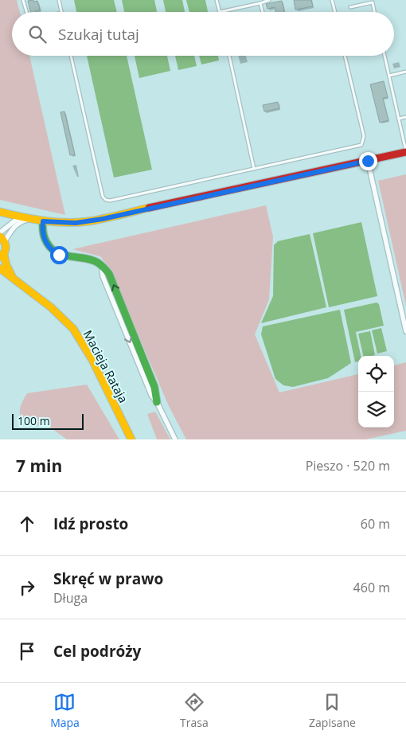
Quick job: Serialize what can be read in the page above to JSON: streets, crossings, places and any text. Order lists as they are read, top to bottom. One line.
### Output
{"streets":{"street":["Macieja Rataja"]},"scale_bar":"100 m","page":{"search":"Szukaj tutaj","scale":"100 m","heading":["7 min","Pieszo · 520 m"],"list":[["Idź prosto","60 m"],["Skręć w prawo","Długa","460 m"],"Cel podróży"],"nav":["Mapa","Trasa","Zapisane"]}}
